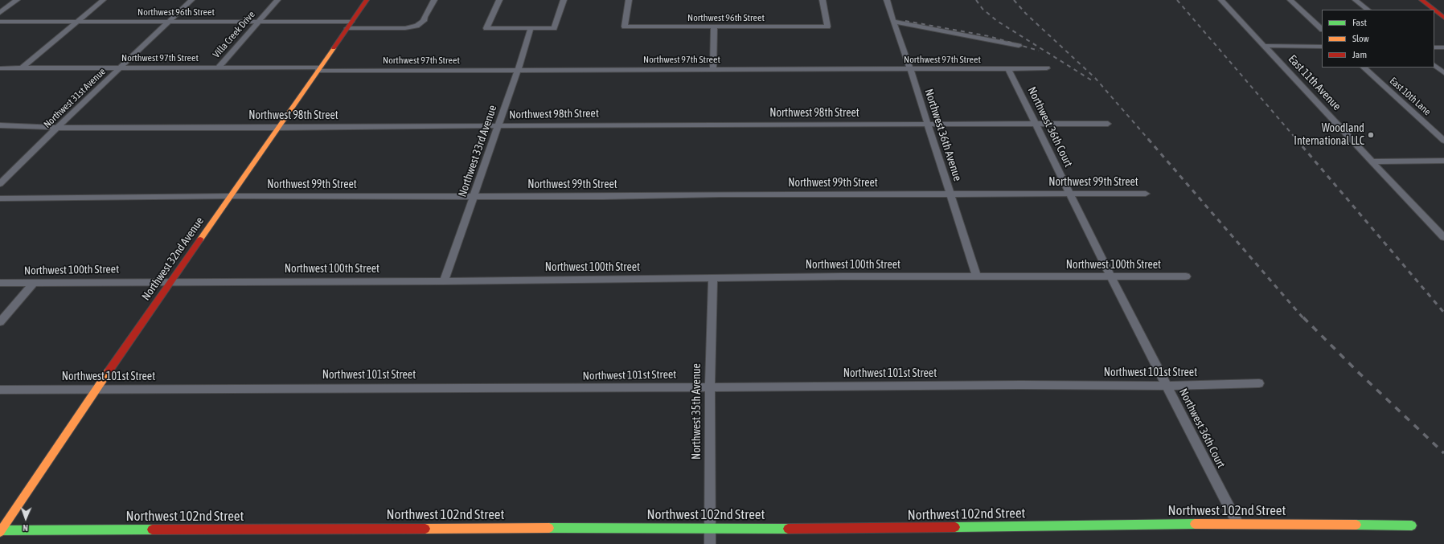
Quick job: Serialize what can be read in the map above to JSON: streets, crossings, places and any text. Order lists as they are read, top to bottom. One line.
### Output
{"streets":{"street":["Northwest 96th Street","Villa Creek Drive","Northwest 97th Street","East 11th Avenue","East 10th Lane","Northwest 31st Avenue","Northwest 98th Street","Northwest 36th Court","Northwest 36th Avenue","Northwest 33rd Avenue","Northwest 99th Street","Northwest 32nd Avenue","Northwest 100th Street","Northwest 101st Street","Northwest 35th Avenue","Northwest 102nd Street"]},"crossings":[["Northwest 96th Street","Villa Creek Drive"],["Northwest 96th Street","Northwest 31st Avenue"],["Northwest 96th Street","Northwest 32nd Avenue"],["Villa Creek Drive","Northwest 97th Street"],["Northwest 97th Street","Northwest 31st Avenue"],["Northwest 97th Street","Northwest 36th Court"],["Northwest 97th Street","Northwest 36th Avenue"],["Northwest 97th Street","Northwest 33rd Avenue"],["Northwest 97th Street","Northwest 32nd Avenue"],["Northwest 31st Avenue","Northwest 98th Street"],["Northwest 98th Street","Northwest 36th Court"],["Northwest 98th Street","Northwest 36th Avenue"],["Northwest 98th Street","Northwest 33rd Avenue"],["Northwest 98th Street","Northwest 32nd Avenue"],["Northwest 36th Court","Northwest 99th Street"],["Northwest 36th Court","Northwest 100th Street"],["Northwest 36th Court","Northwest 101st Street"],["Northwest 36th Court","Northwest 102nd Street"],["Northwest 36th Avenue","Northwest 99th Street"],["Northwest 36th Avenue","Northwest 100th Street"],["Northwest 33rd Avenue","Northwest 99th Street"],["Northwest 33rd Avenue","Northwest 100th Street"],["Northwest 99th Street","Northwest 32nd Avenue"],["Northwest 32nd Avenue","Northwest 100th Street"],["Northwest 32nd Avenue","Northwest 101st Street"],["Northwest 32nd Avenue","Northwest 102nd Street"],["Northwest 100th Street","Northwest 35th Avenue"],["Northwest 101st Street","Northwest 35th Avenue"],["Northwest 35th Avenue","Northwest 102nd Street"]],"places":["Woodland International LLC"],"legend":["Fast","Slow","Jam"],"north":"bottom"}
